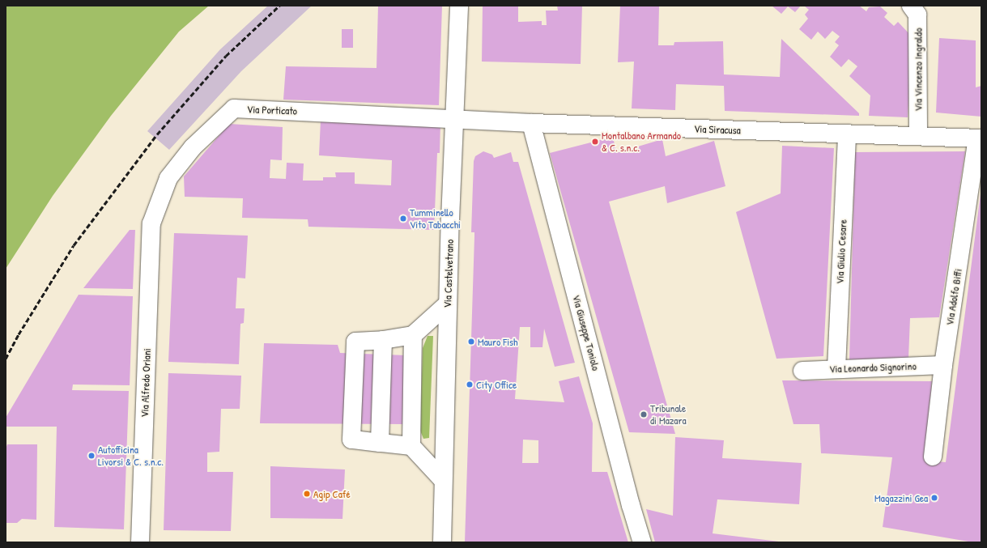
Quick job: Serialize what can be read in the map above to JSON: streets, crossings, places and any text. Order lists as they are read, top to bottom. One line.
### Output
{"streets":{"street":["Via Vincenzo Ingraldo","Via Porticato","Via Siracusa","Via Giulio Cesare","Via Castelvetrano","Via Adolfo Biffi","Via Giuseppe Toniolo","Via Leonardo Signorino","Via Alfredo Oriani"]},"crossings":[["Via Vincenzo Ingraldo","Via Siracusa"],["Via Porticato","Via Siracusa"],["Via Porticato","Via Castelvetrano"],["Via Porticato","Via Alfredo Oriani"],["Via Siracusa","Via Giulio Cesare"],["Via Siracusa","Via Castelvetrano"],["Via Siracusa","Via Adolfo Biffi"],["Via Siracusa","Via Giuseppe Toniolo"],["Via Giulio Cesare","Via Leonardo Signorino"],["Via Adolfo Biffi","Via Leonardo Signorino"]],"places":["Montalbano Armando & C. s.n.c.","Tumminello Vito Tabacchi","Mauro Fish","City Office","Tribunale di Mazara","Autofficina Livorsi & C. s.n.c.","Agip Café","Magazzini Gea"]}
